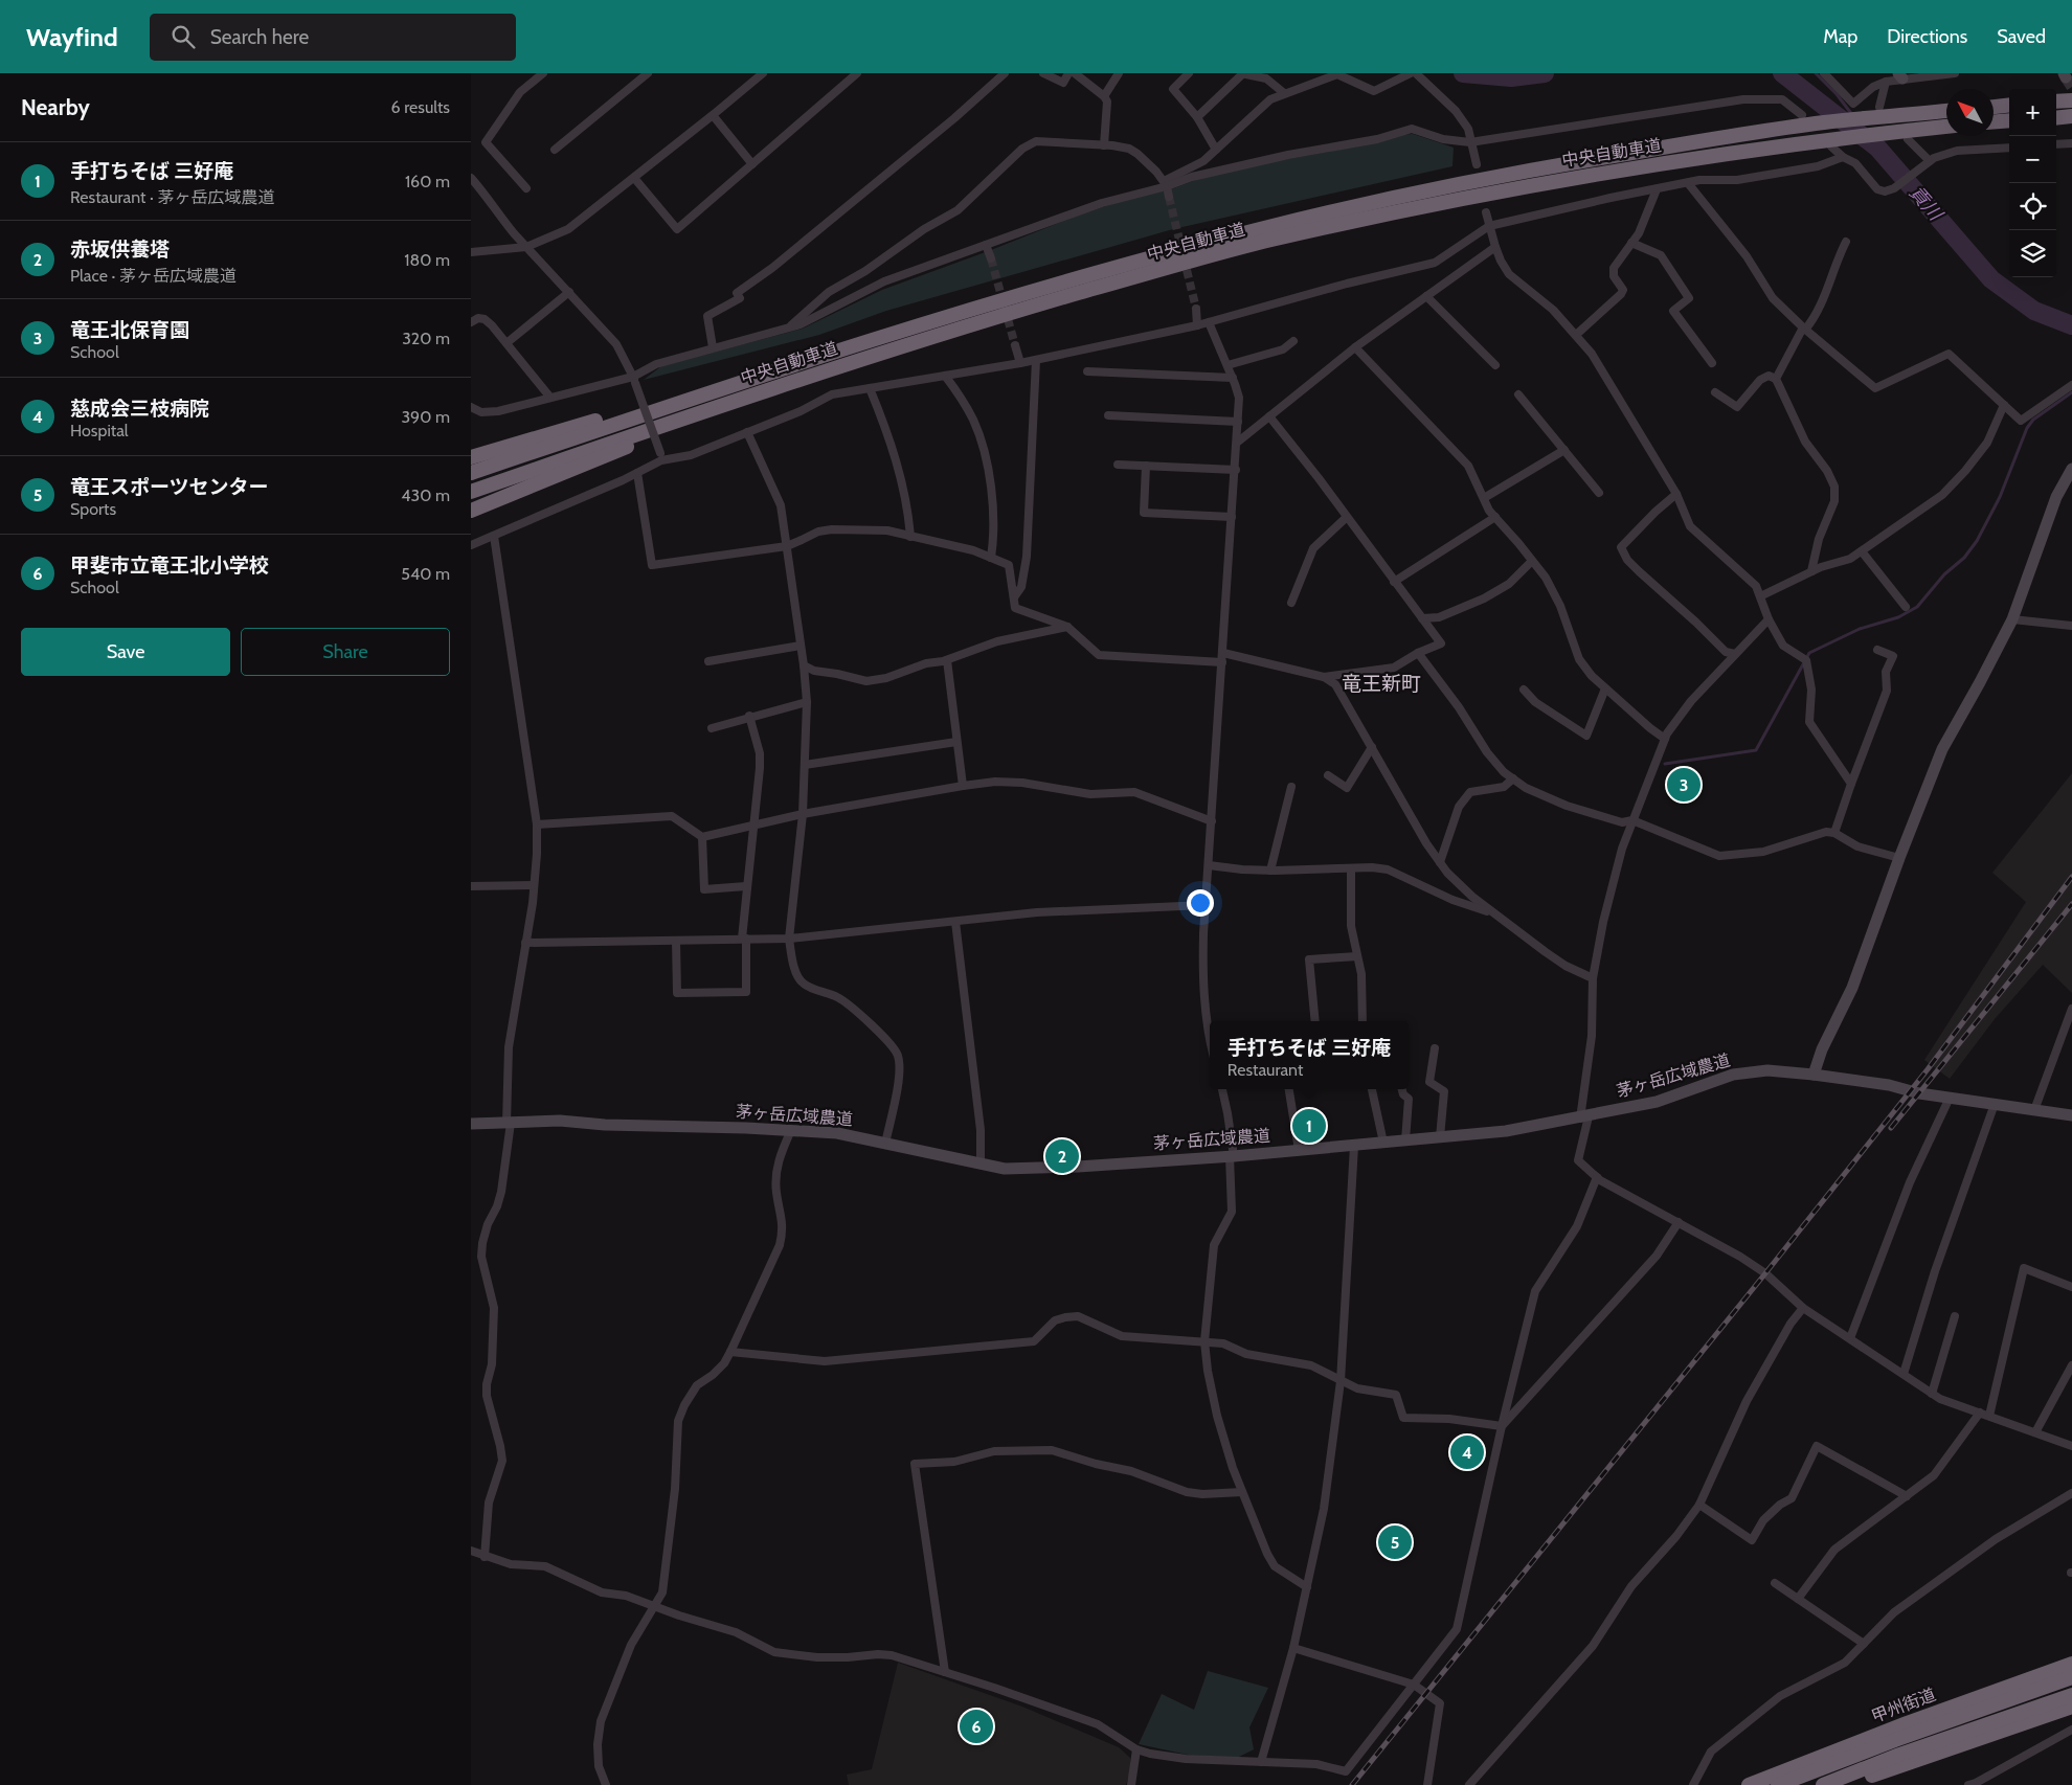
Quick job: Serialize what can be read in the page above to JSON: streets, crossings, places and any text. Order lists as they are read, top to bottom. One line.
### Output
{"streets":{"highway":["中央自動車道","甲州街道"],"street":["茅ヶ岳広域農道"]},"districts":["竜王新町"],"water":["貢川"],"north":"top left","page":{"header":"Wayfind","search":"Search here","nav":["Map","Directions","Saved"],"heading":["Nearby","6 results"],"map_buttons":["+","−"],"list":[{"mark":"1","name":"手打ちそば 三好庵","note":"Restaurant · 茅ヶ岳広域農道","value":"160 m"},{"mark":"2","name":"赤坂供養塔","note":"Place · 茅ヶ岳広域農道","value":"180 m"},{"mark":"3","name":"竜王北保育園","note":"School","value":"320 m"},{"mark":"4","name":"慈成会三枝病院","note":"Hospital","value":"390 m"},{"mark":"5","name":"竜王スポーツセンター","note":"Sports","value":"430 m"},{"mark":"6","name":"甲斐市立竜王北小学校","note":"School","value":"540 m"}],"buttons":["Save","Share"],"pins":["3","1","2","4","5","6"],"popup":["手打ちそば 三好庵","Restaurant"]}}
